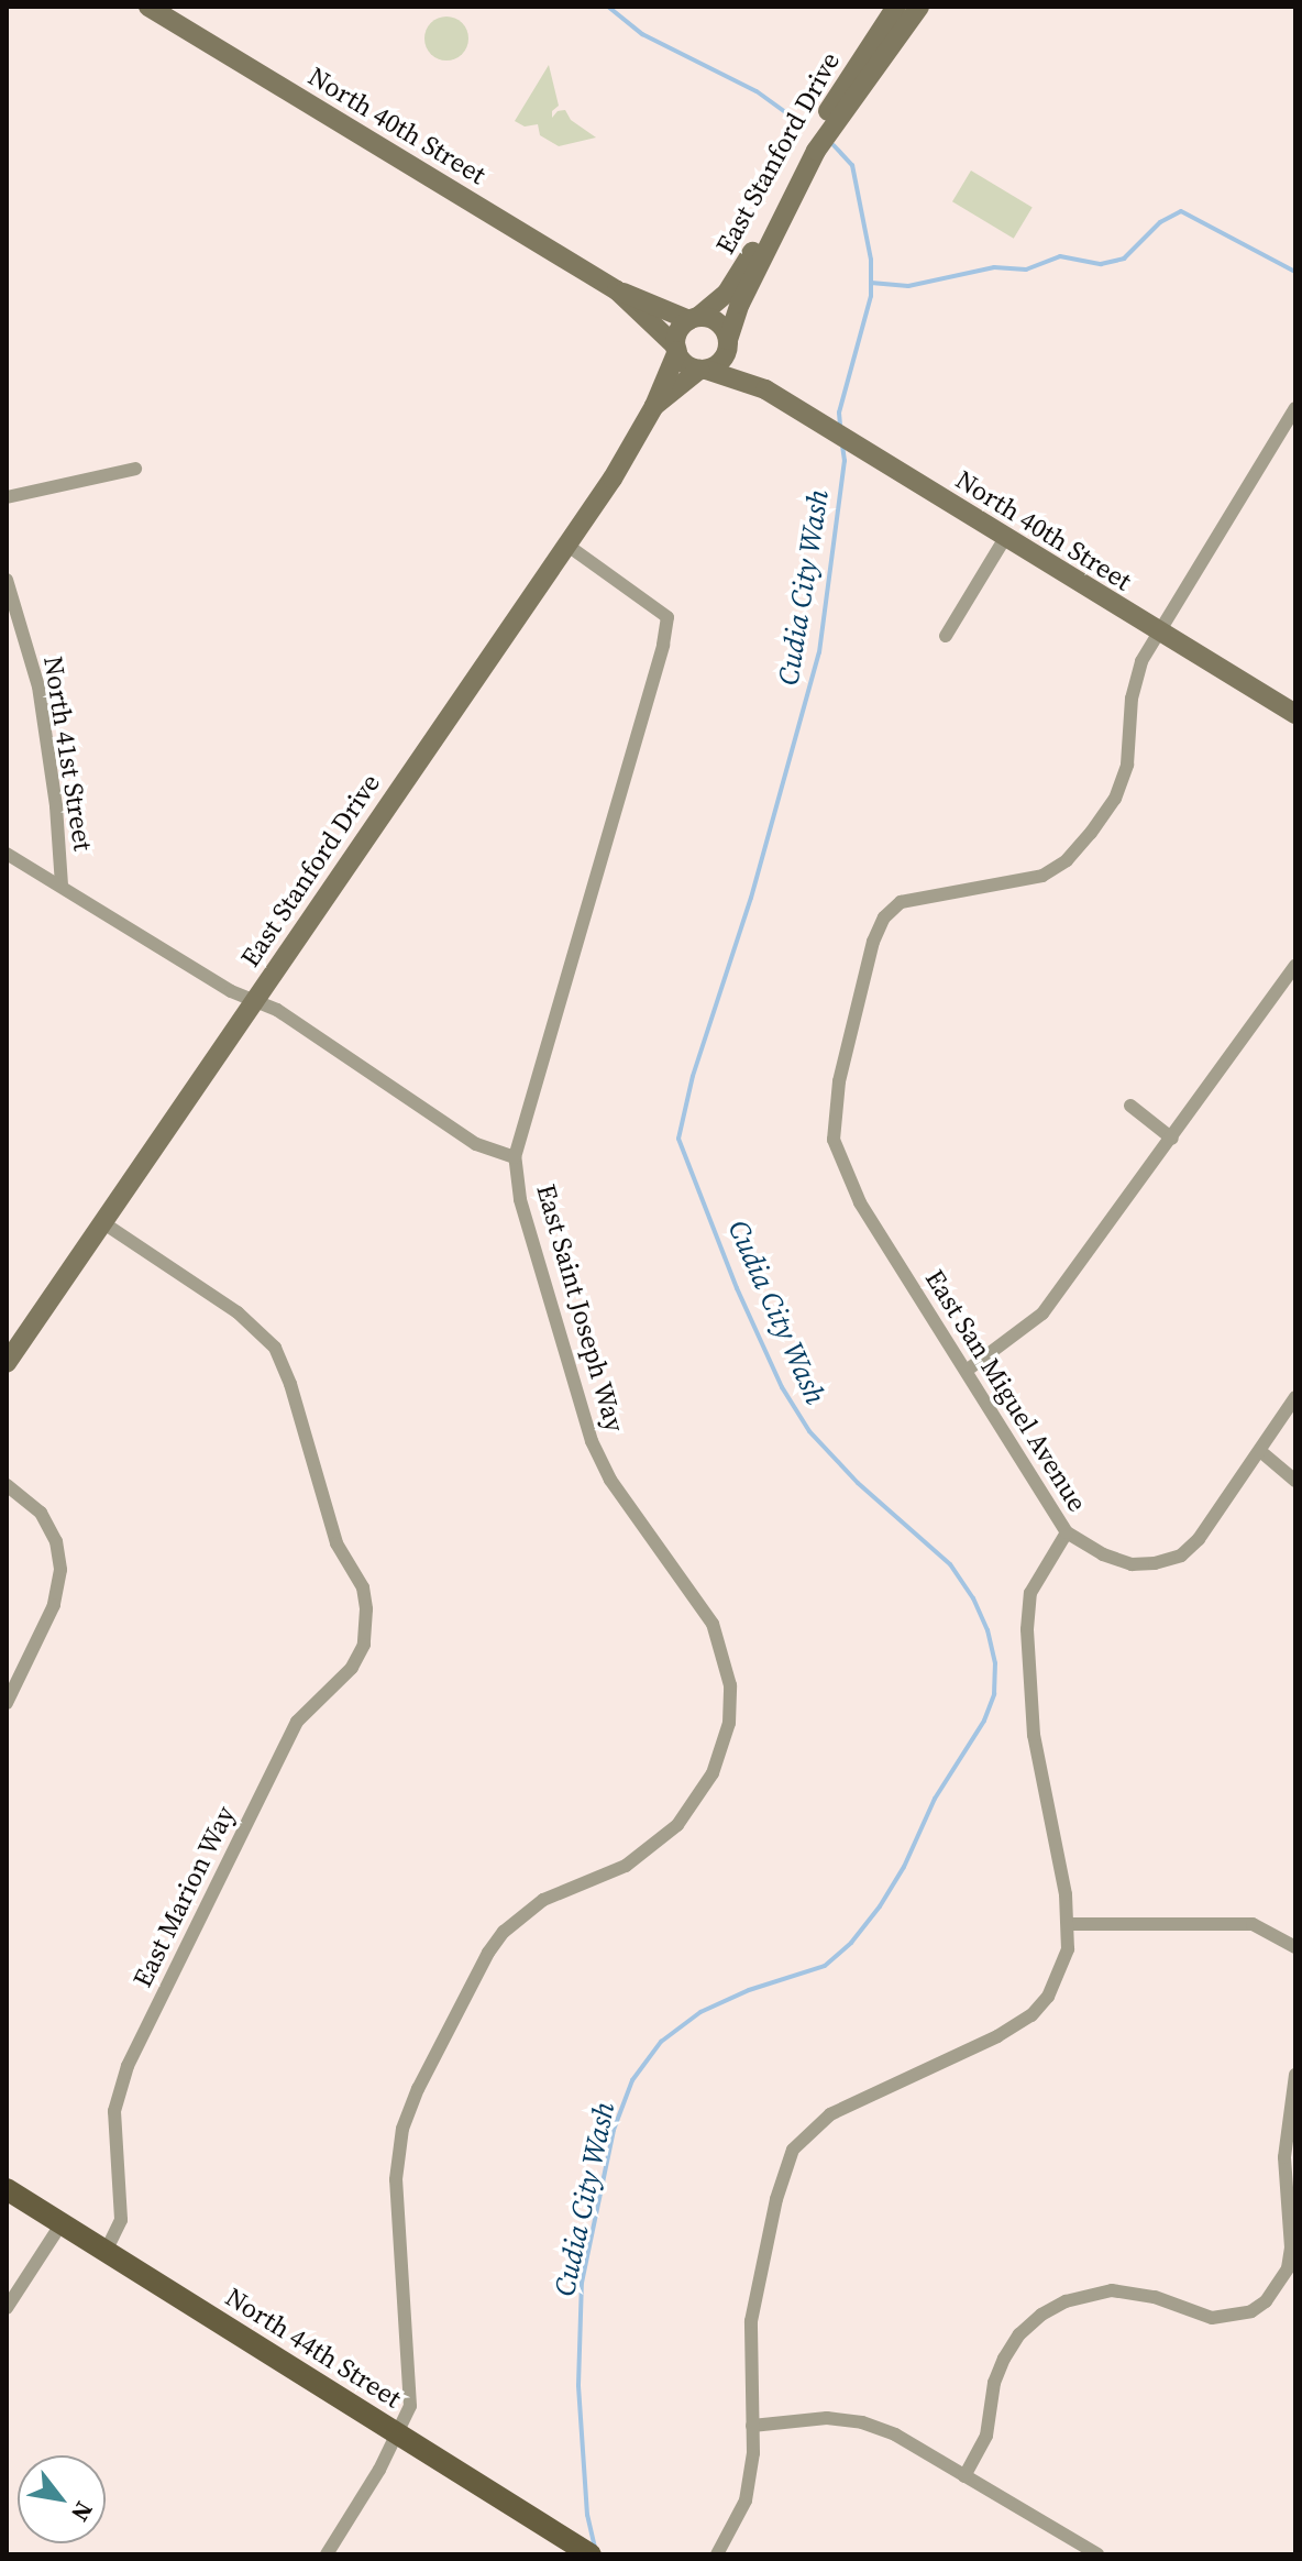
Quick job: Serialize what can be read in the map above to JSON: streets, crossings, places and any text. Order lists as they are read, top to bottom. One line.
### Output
{"streets":{"main road":["North 44th Street"],"street":["North 40th Street","East Stanford Drive","North 41st Street","East Saint Joseph Way","East San Miguel Avenue","East Marion Way"]},"crossings":[["North 40th Street","East Stanford Drive"],["North 40th Street","East San Miguel Avenue"],["East Stanford Drive","East Saint Joseph Way"],["East Stanford Drive","East Marion Way"],["East Saint Joseph Way","North 44th Street"],["East Marion Way","North 44th Street"]],"water":["Cudia City Wash"],"north":"bottom right"}
